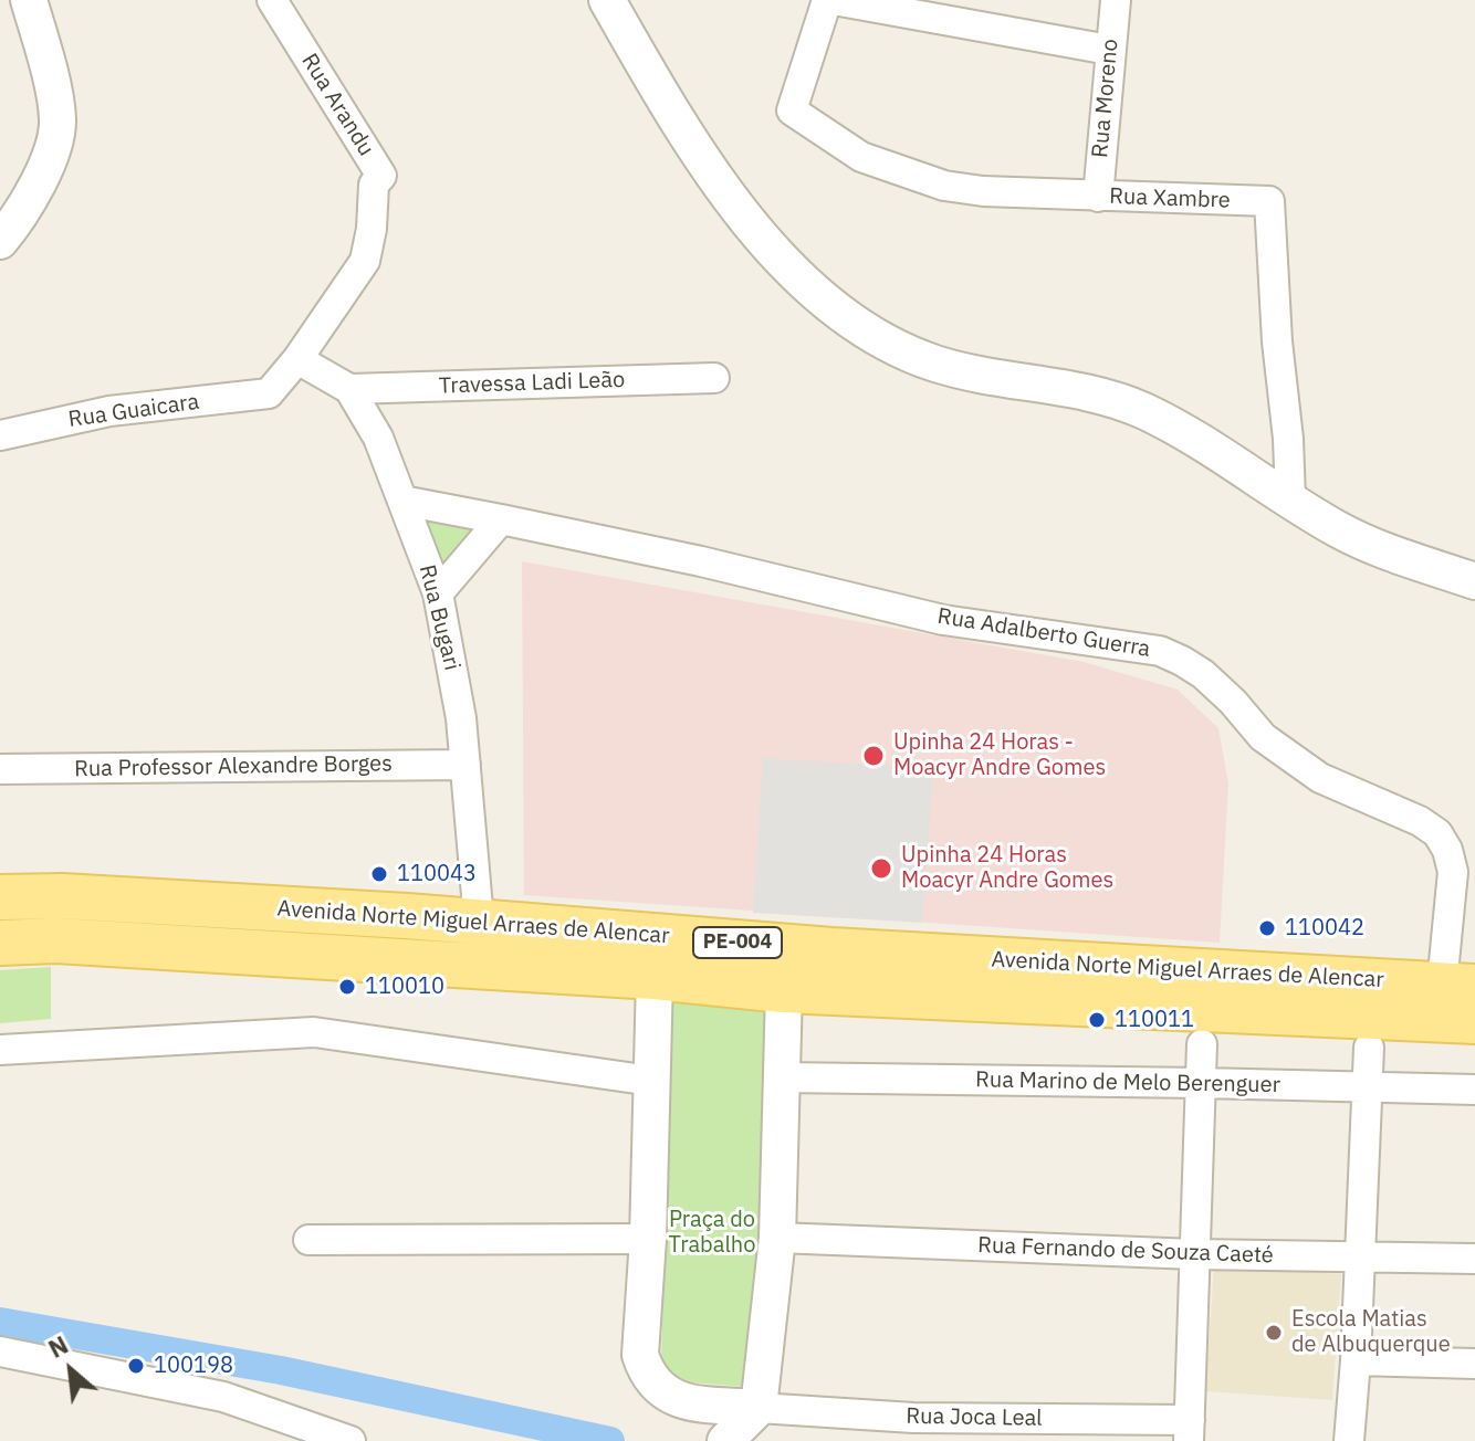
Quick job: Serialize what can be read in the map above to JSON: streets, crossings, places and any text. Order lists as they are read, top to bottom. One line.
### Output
{"streets":{"main road":["Avenida Norte Miguel Arraes de Alencar","PE-004"],"street":["Rua Moreno","Rua Arandu","Rua Xambre","Travessa Ladi Leão","Rua Guaicara","Rua Bugari","Rua Adalberto Guerra","Rua Professor Alexandre Borges","Rua Marino de Melo Berenguer","Rua Fernando de Souza Caeté","Rua Joca Leal"]},"crossings":[["Rua Moreno","Rua Xambre"],["Rua Arandu","Rua Guaicara"],["Rua Arandu","Rua Bugari"],["Travessa Ladi Leão","Rua Bugari"],["Rua Bugari","Rua Adalberto Guerra"],["Rua Bugari","Rua Professor Alexandre Borges"],["Rua Bugari","Avenida Norte Miguel Arraes de Alencar"],["Rua Adalberto Guerra","Avenida Norte Miguel Arraes de Alencar"]],"parks":["Praça do Trabalho"],"places":["Upinha 24 Horas - Moacyr Andre Gomes","Upinha 24 Horas Moacyr Andre Gomes","110043","110042","110010","110011","Escola Matias de Albuquerque","100198"],"north":"top left"}
